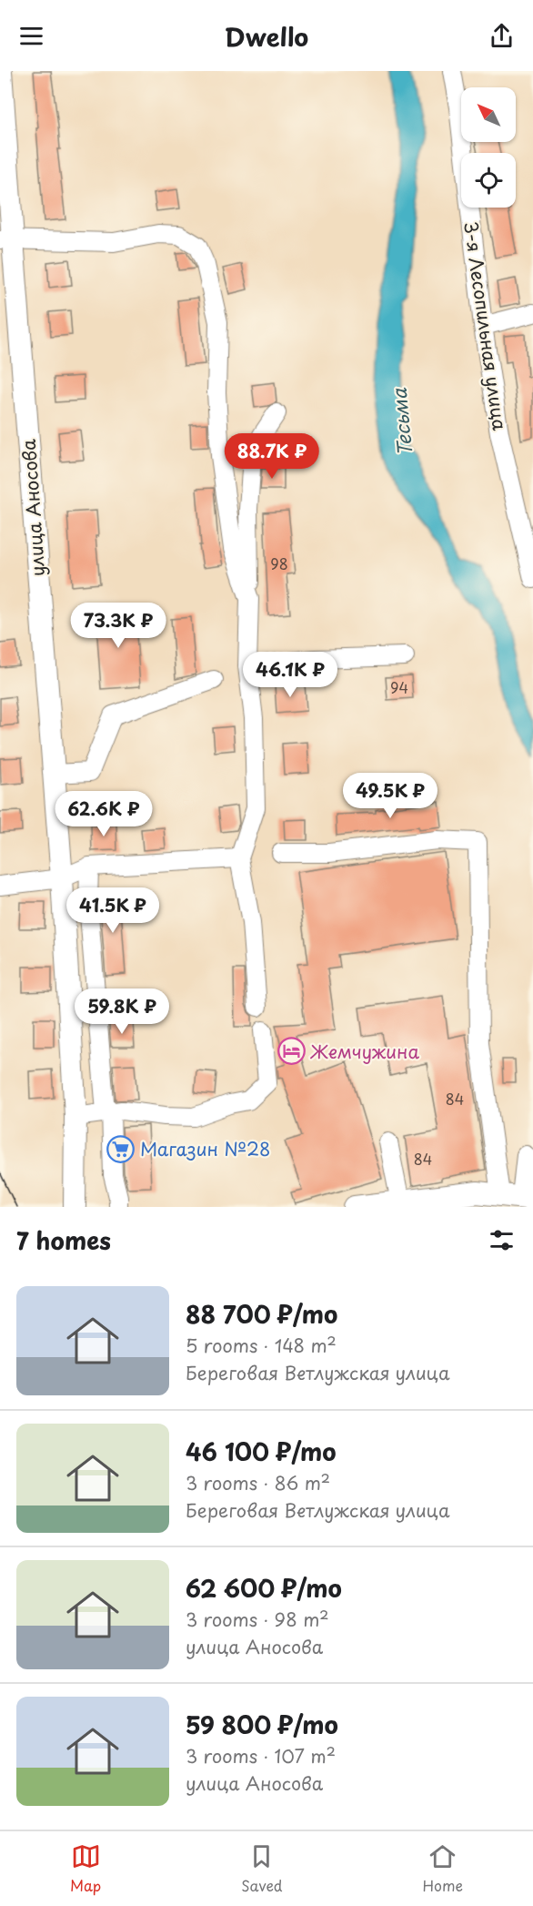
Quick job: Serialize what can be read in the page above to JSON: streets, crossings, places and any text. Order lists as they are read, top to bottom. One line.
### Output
{"streets":{"main road":["улица Аносова"],"street":["3-я Лесопильная улица"]},"water":["Тесьма"],"places":{"hotel":["Жемчужина"],"supermarket":["Магазин №28"]},"house_numbers":["98","94","84","84"],"north":"top left","page":{"header":"Dwello","price":["88.7K ₽","73.3K ₽","46.1K ₽","49.5K ₽","62.6K ₽","41.5K ₽","59.8K ₽"],"heading":"7 homes","list":[{"name":"88 700 ₽/mo","note":"5 rooms · 148 m² · Береговая Ветлужская улица"},{"name":"46 100 ₽/mo","note":"3 rooms · 86 m² · Береговая Ветлужская улица"},{"name":"62 600 ₽/mo","note":"3 rooms · 98 m² · улица Аносова"},{"name":"59 800 ₽/mo","note":"3 rooms · 107 m² · улица Аносова"}],"tabs":["Map","Saved","Home"]}}
